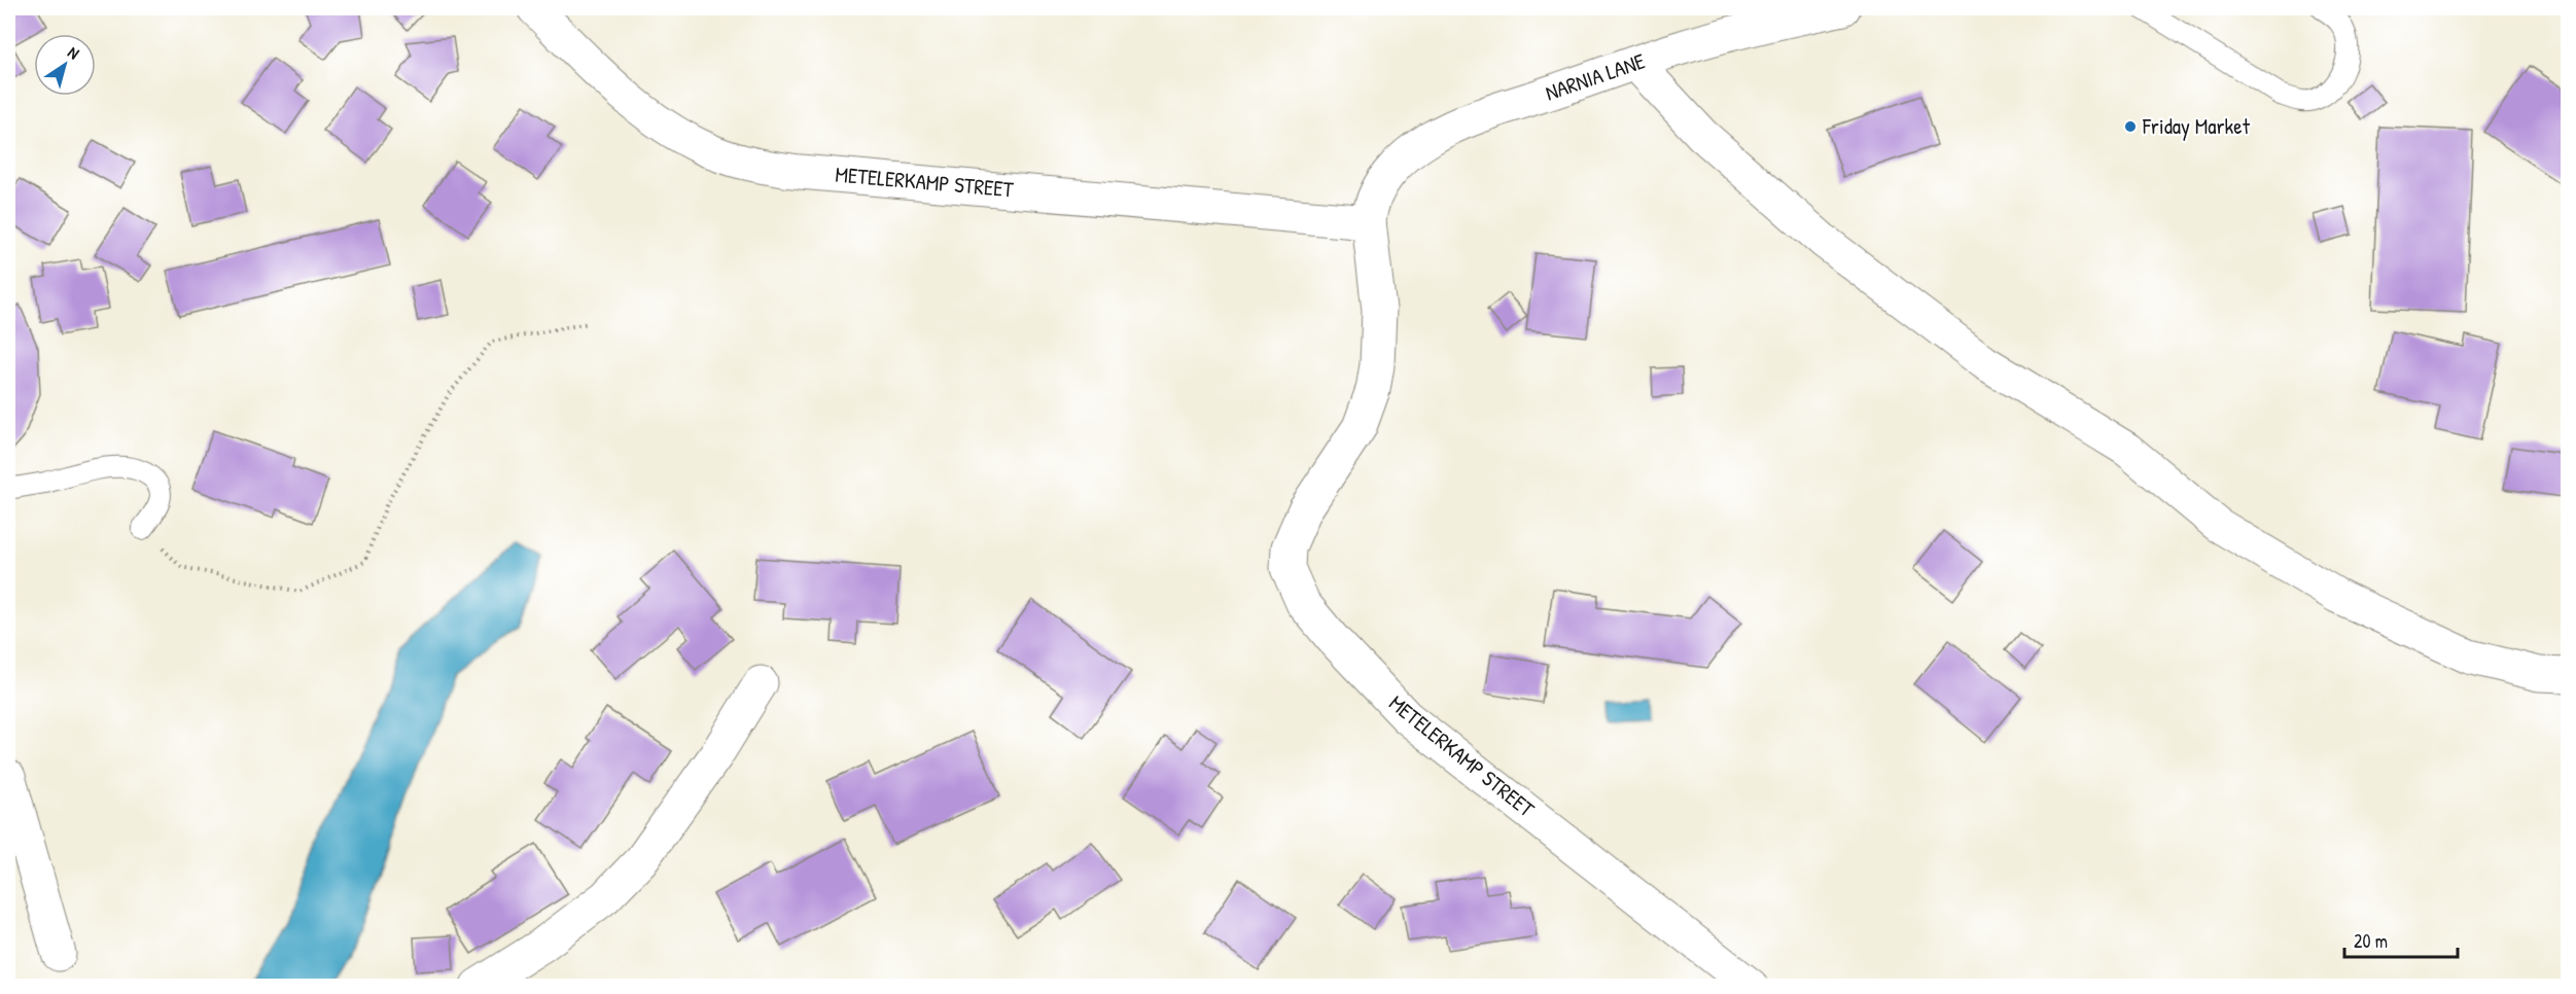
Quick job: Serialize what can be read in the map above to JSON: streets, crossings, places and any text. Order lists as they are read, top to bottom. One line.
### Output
{"streets":{"street":["NARNIA LANE","METELERKAMP STREET"]},"crossings":[["NARNIA LANE","METELERKAMP STREET"]],"places":["Friday Market"],"scale_bar":"20 m","north":"top right"}
